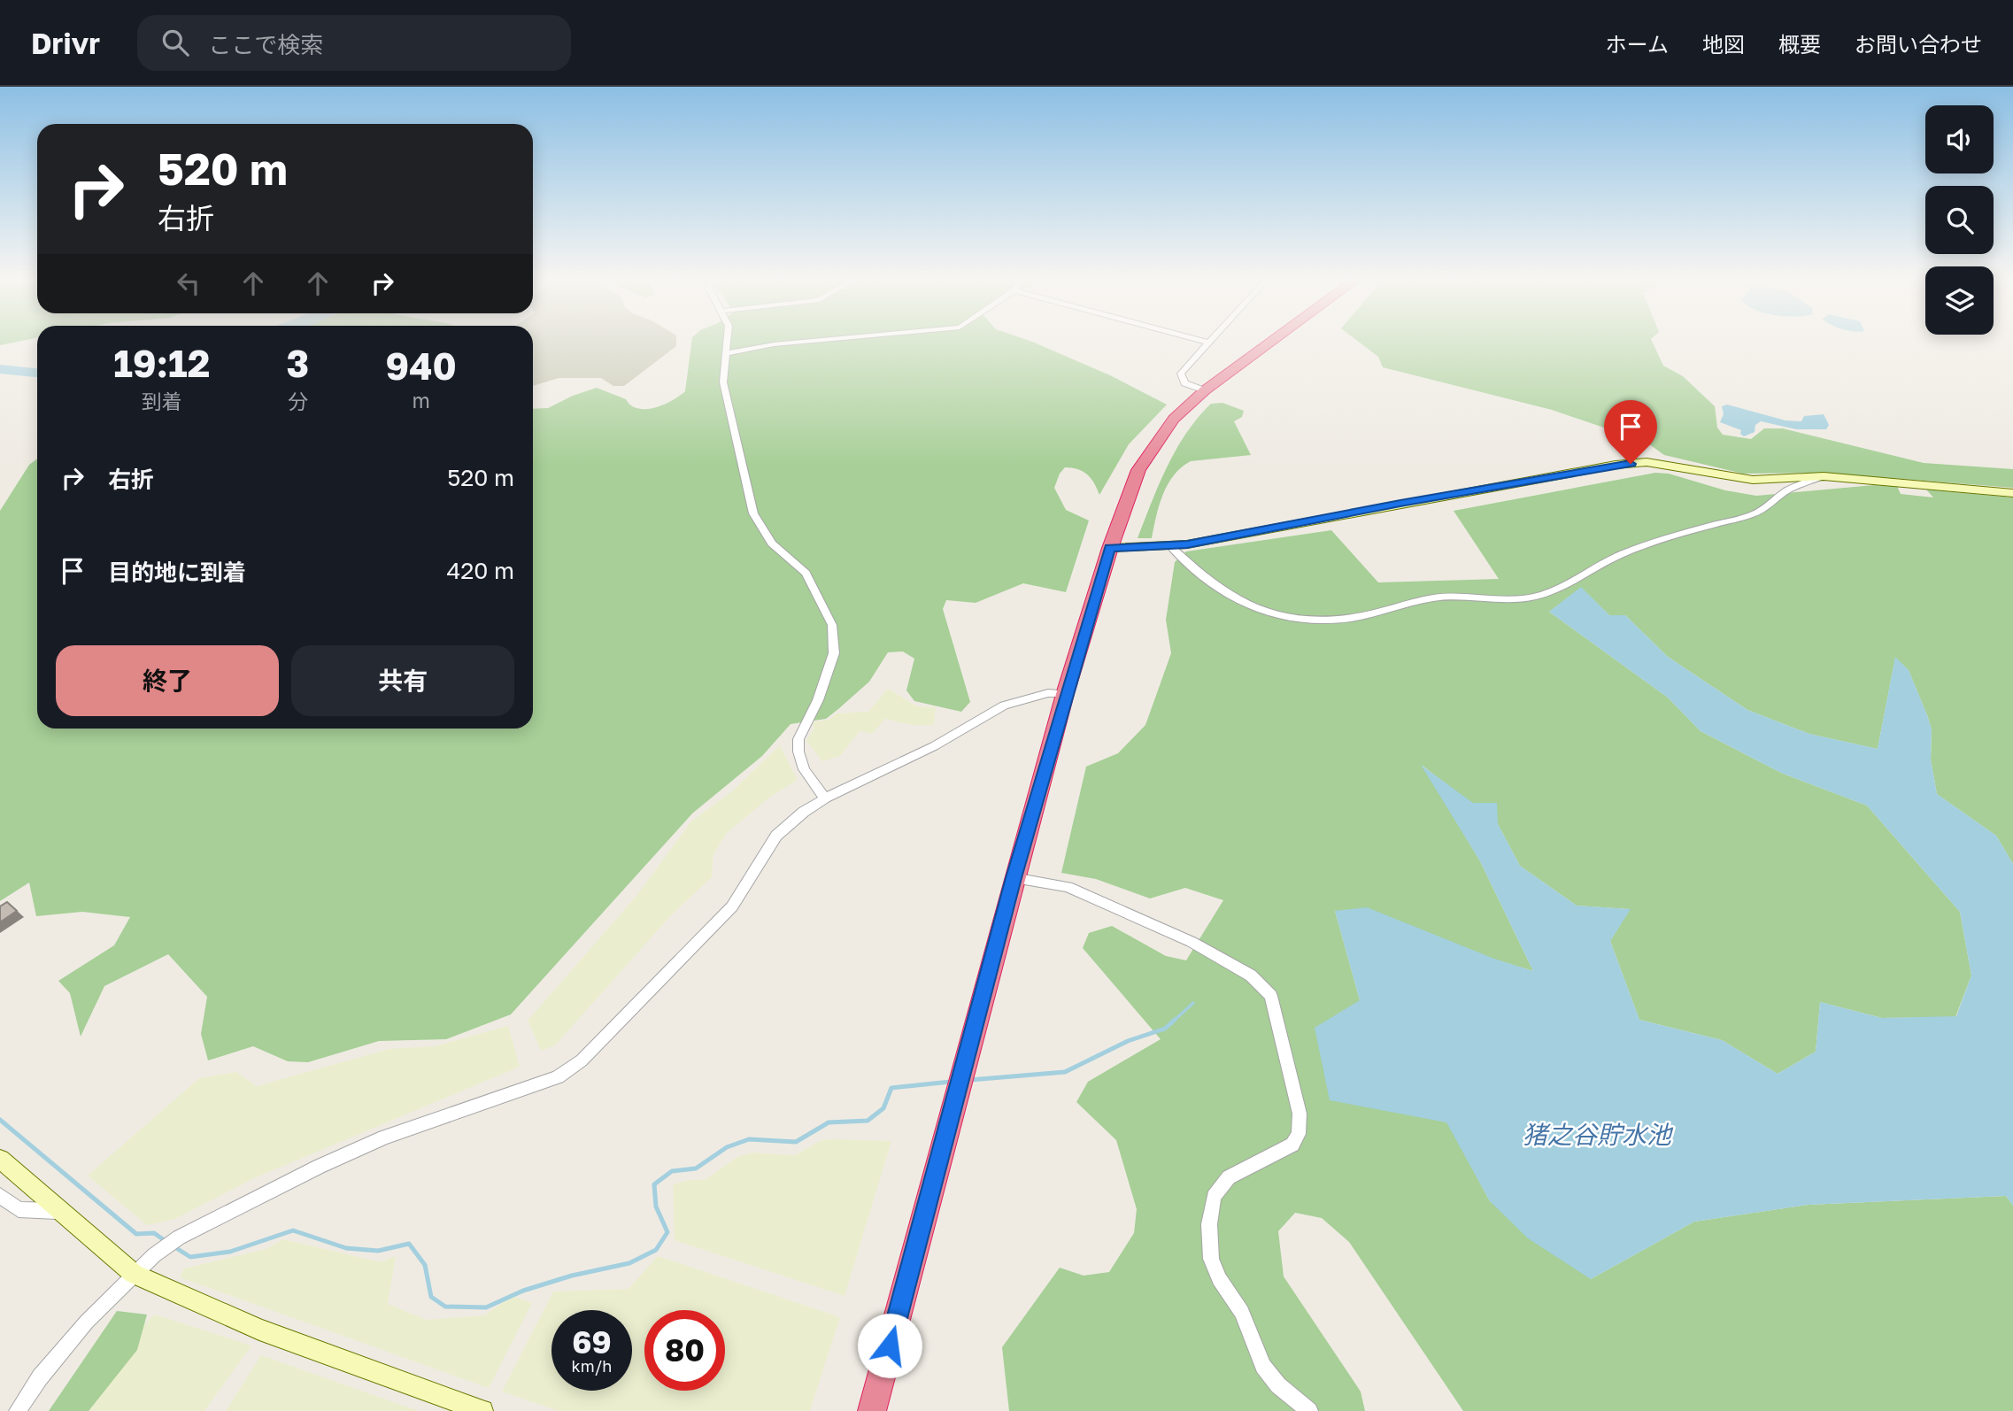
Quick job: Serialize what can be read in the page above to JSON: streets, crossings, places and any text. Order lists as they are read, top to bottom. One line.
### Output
{"water":["猪之谷貯水池"],"page":{"header":"Drivr","search":"ここで検索","nav":["ホーム","地図","概要","お問い合わせ"],"turn":["520 m","右折"],"eta":["19:12","到着","3","分","940","m"],"list":[{"name":"右折","value":"520 m"},{"name":"目的地に到着","value":"420 m"}],"buttons":["終了","共有"],"speed":"69 km/h","limit":"80"}}
